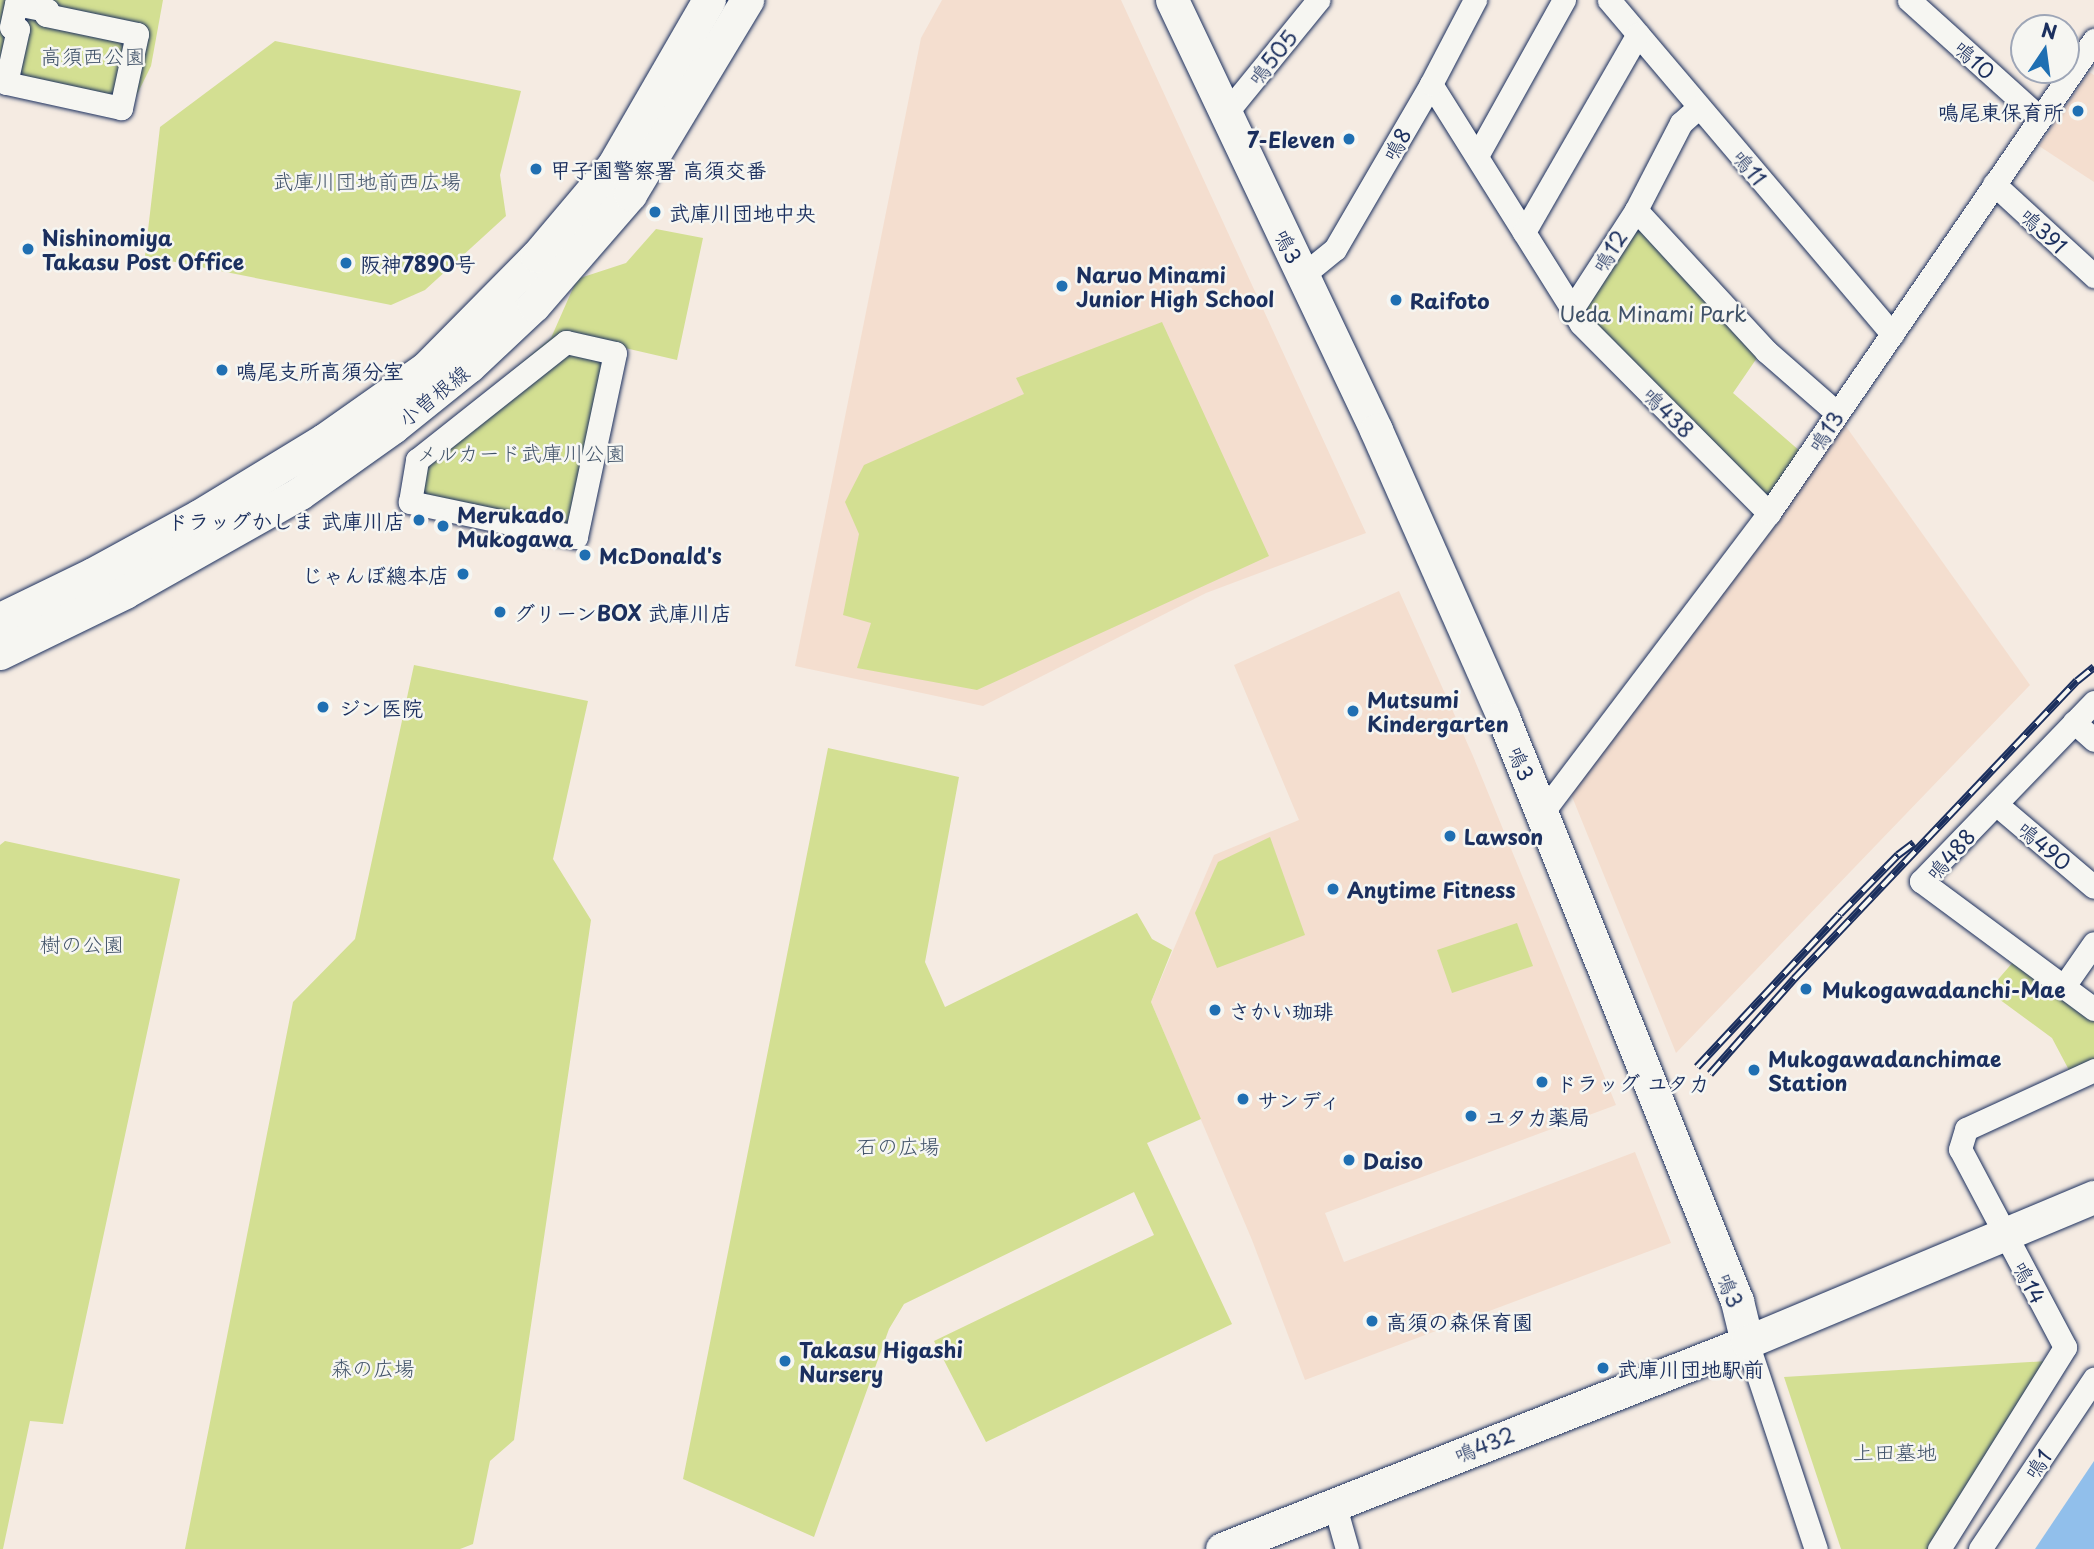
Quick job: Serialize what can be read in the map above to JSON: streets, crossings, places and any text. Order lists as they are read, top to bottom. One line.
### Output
{"streets":{"street":["鳴505","鳴10","鳴8","鳴11","鳴391","鳴3","鳴12","小曽根線","鳴438","鳴13","鳴490","鳴488","鳴14","鳴432","鳴1"]},"crossings":[["鳴505","鳴3"],["鳴10","鳴13"],["鳴8","鳴3"],["鳴11","鳴13"],["鳴391","鳴13"],["鳴3","鳴13"],["鳴3","鳴432"],["鳴12","鳴438"],["鳴12","鳴13"],["鳴438","鳴13"],["鳴490","鳴488"],["鳴14","鳴432"]],"parks":["高須西公園","武庫川団地前西広場","Ueda Minami Park","メルカード武庫川公園","樹の公園","石の広場","森の広場","上田墓地"],"places":["鳴尾東保育所","7-Eleven","甲子園警察署 高須交番","武庫川団地中央","Nishinomiya Takasu Post Office","阪神7890号","Naruo Minami Junior High School","Raifoto","鳴尾支所高須分室","ドラッグかしま 武庫川店","Merukado Mukogawa","McDonald's","じゃんぼ總本店","グリーンBOX 武庫川店","ジン医院","Mutsumi Kindergarten","Lawson","Anytime Fitness","Mukogawadanchi-Mae","さかい珈琲","Mukogawadanchimae Station","ドラッグ ユタカ","サンディ","ユタカ薬局","Daiso","高須の森保育園","Takasu Higashi Nursery","武庫川団地駅前"],"north":"top"}
